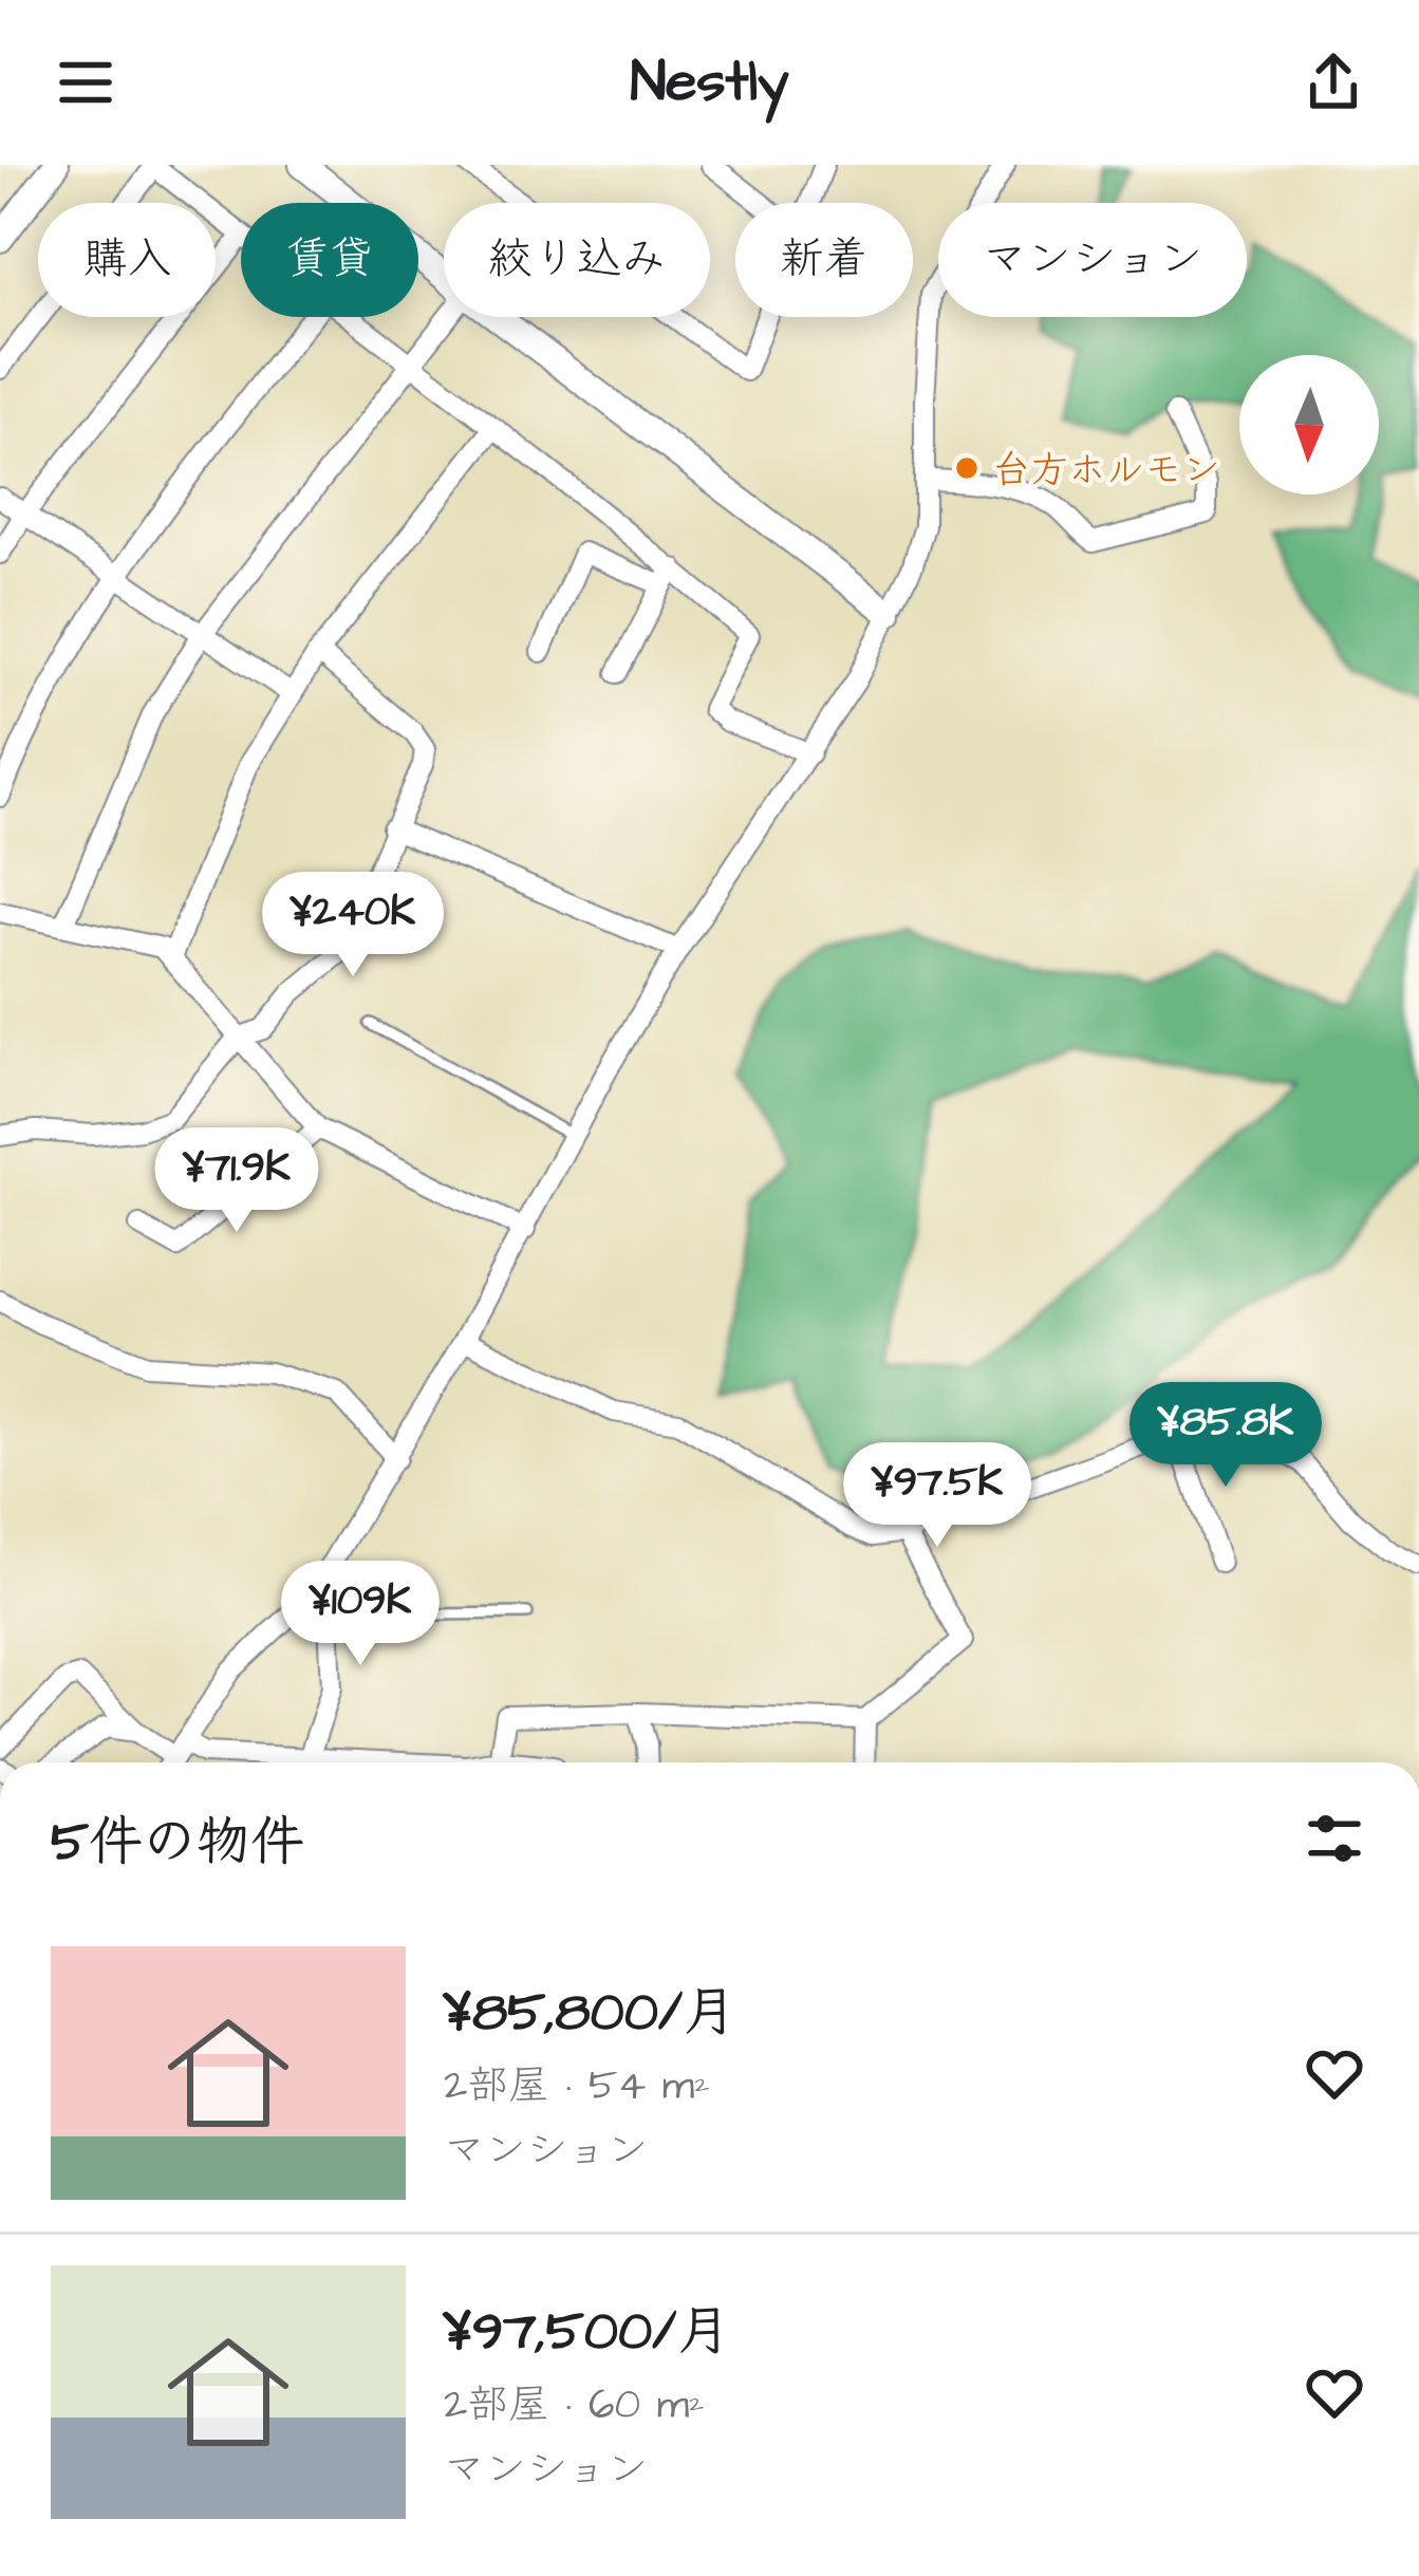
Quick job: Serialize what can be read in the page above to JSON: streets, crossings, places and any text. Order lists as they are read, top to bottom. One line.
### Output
{"places":["台方ホルモン"],"north":"bottom","page":{"header":"Nestly","chip":["購入","賃貸","絞り込み","新着","マンション"],"price":["¥240K","¥71.9K","¥85.8K","¥97.5K","¥109K"],"heading":"5件の物件","list":[{"name":"¥85,800/月","note":"2部屋 · 54 m² · マンション"},{"name":"¥97,500/月","note":"2部屋 · 60 m² · マンション"}]}}
